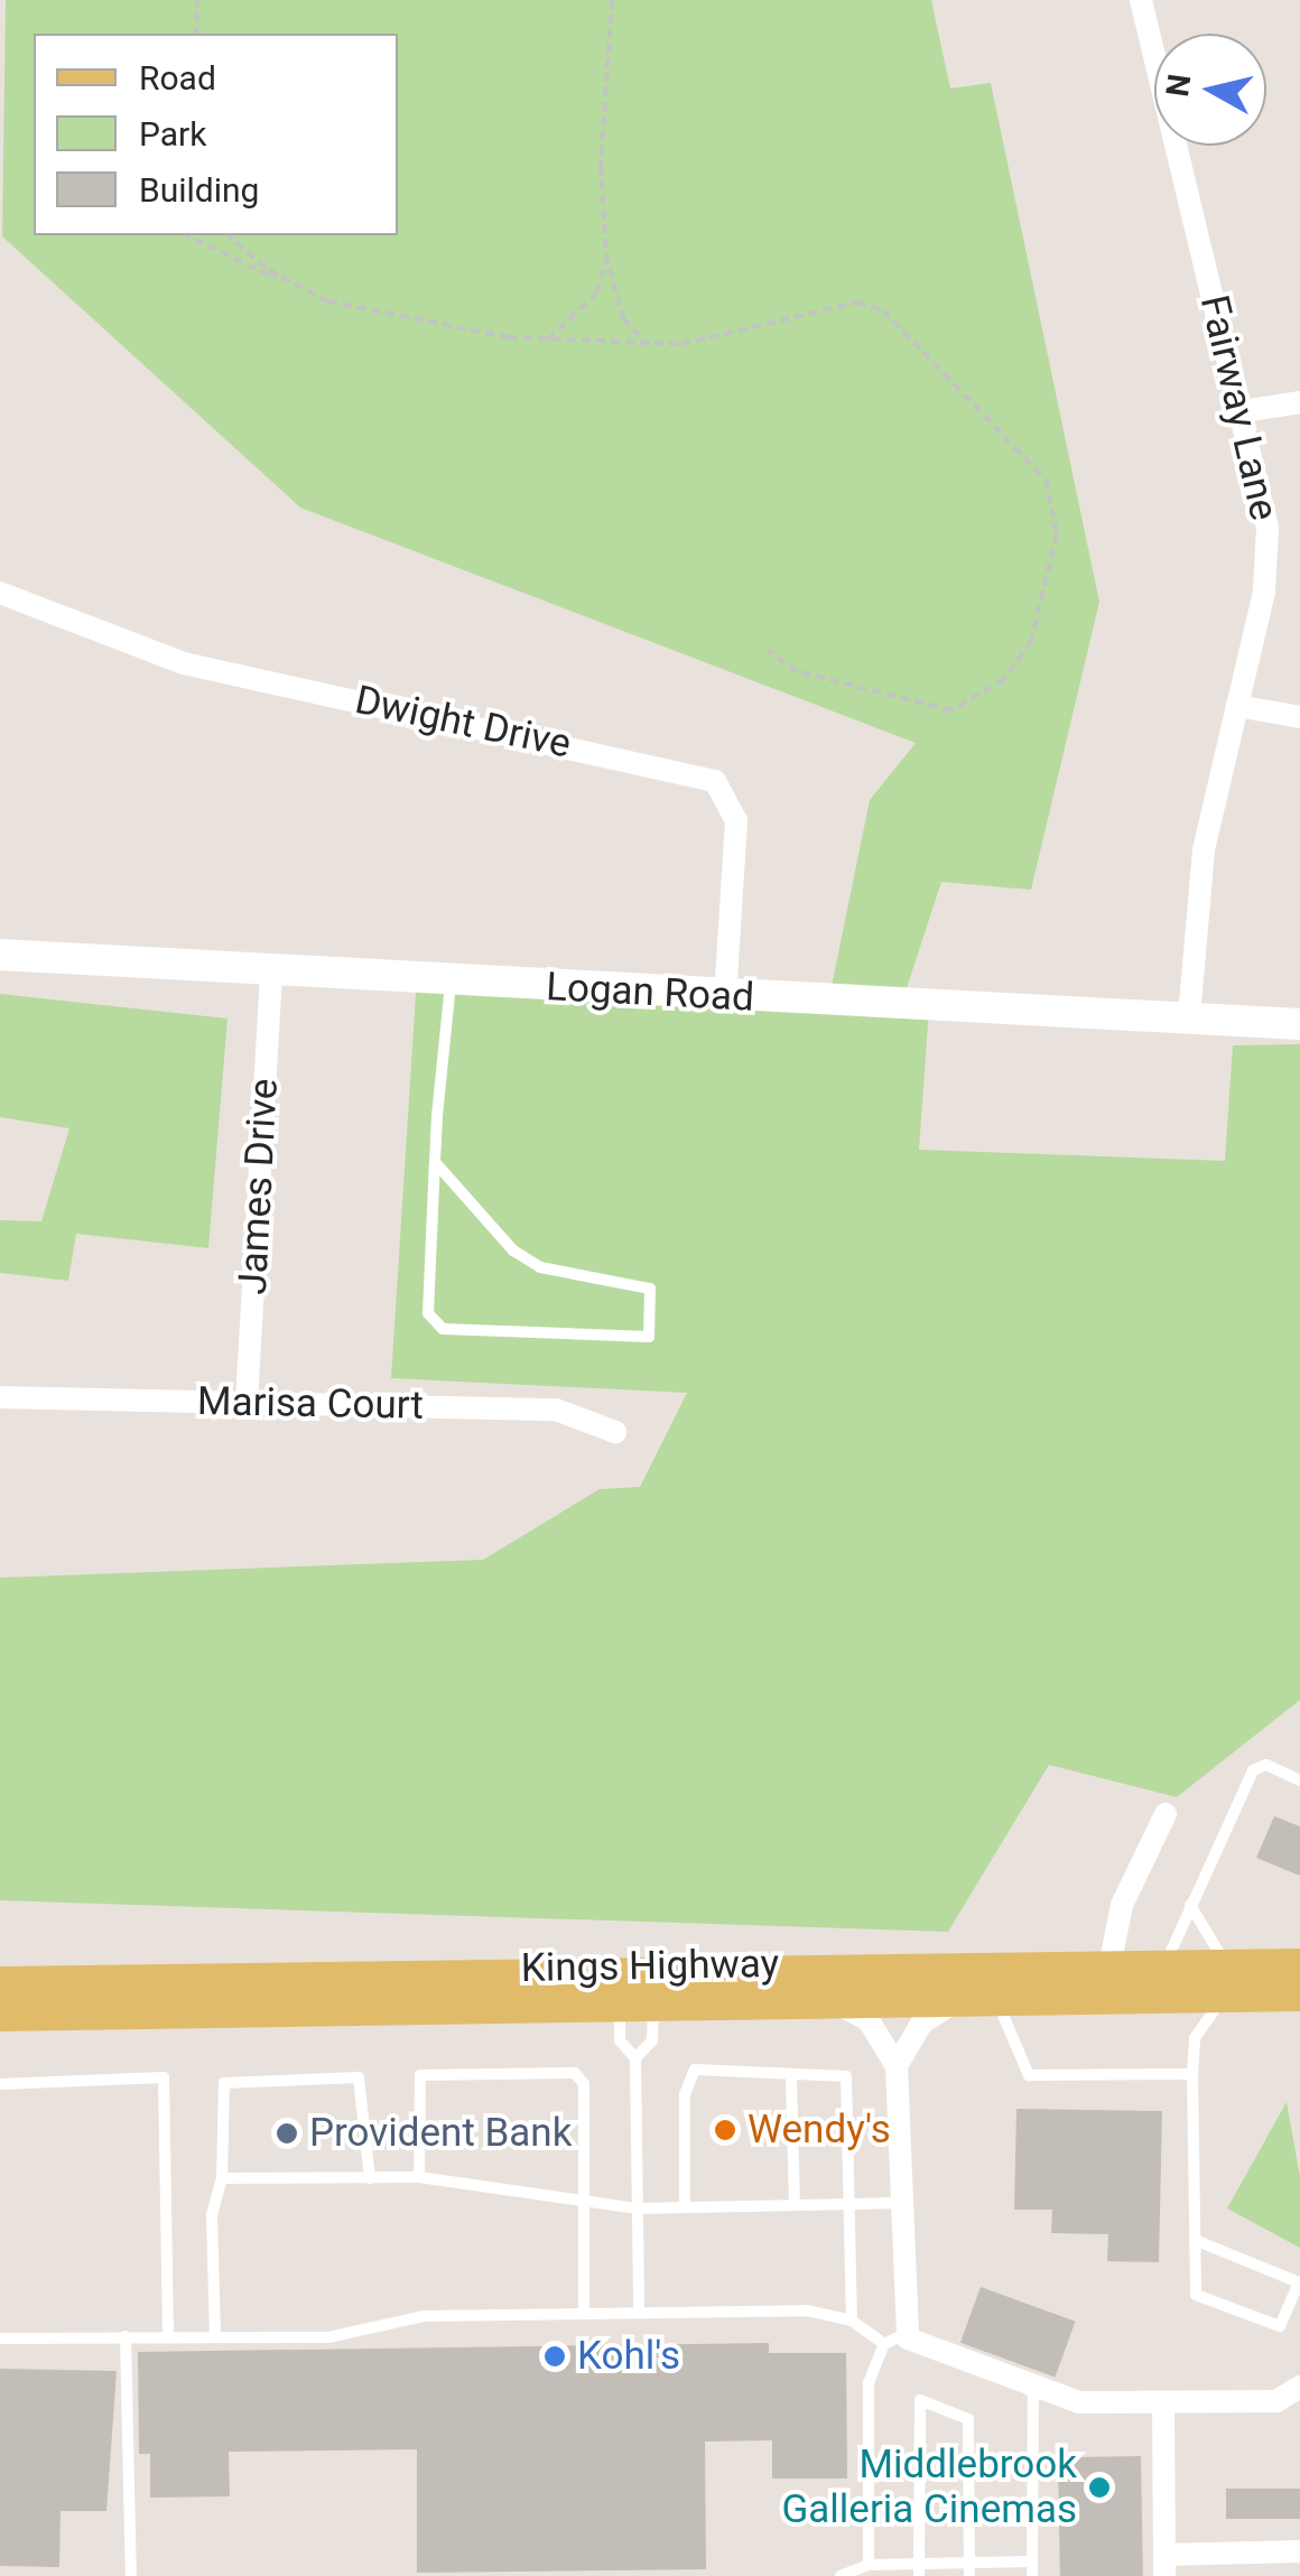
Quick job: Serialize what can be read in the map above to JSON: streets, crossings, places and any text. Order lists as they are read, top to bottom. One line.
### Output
{"streets":{"main road":["Kings Highway"],"street":["Fairway Lane","Dwight Drive","Logan Road","James Drive","Marisa Court"]},"crossings":[["Fairway Lane","Logan Road"],["Dwight Drive","Logan Road"],["Logan Road","James Drive"],["James Drive","Marisa Court"]],"places":["Wendy's","Provident Bank","Kohl's","Middlebrook Galleria Cinemas"],"legend":["Road","Park","Building"],"north":"left"}
